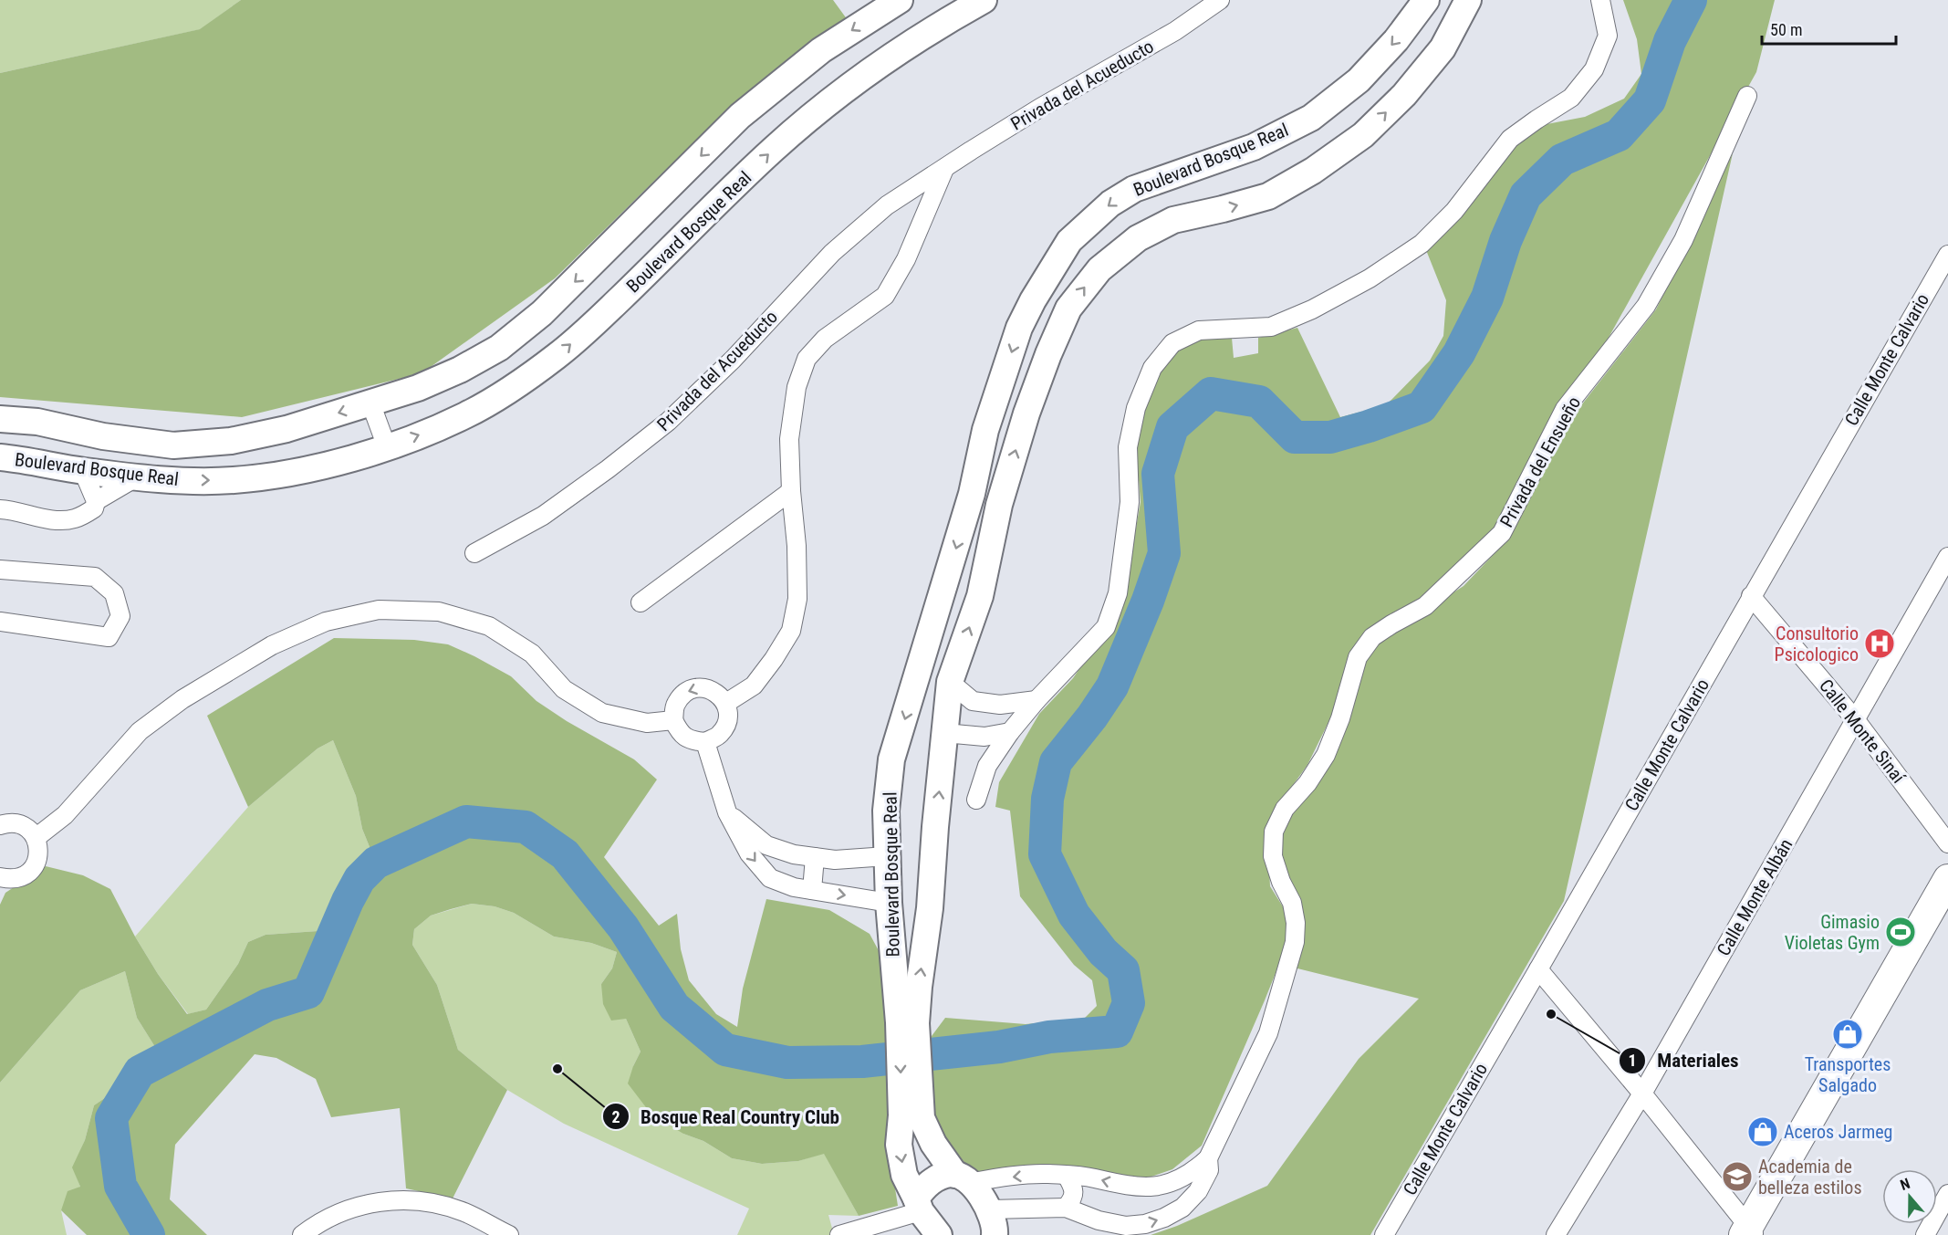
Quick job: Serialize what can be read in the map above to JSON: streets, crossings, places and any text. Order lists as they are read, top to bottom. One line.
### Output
{"streets":{"street":["Privada del Acueducto","Boulevard Bosque Real","Calle Monte Calvario","Privada del Ensueño","Calle Monte Sinaí","Calle Monte Albán"]},"crossings":[["Boulevard Bosque Real","Privada del Ensueño"],["Calle Monte Calvario","Calle Monte Sinaí"],["Calle Monte Sinaí","Calle Monte Albán"]],"places":{"hospital":["Consultorio Psicologico"],"sports":["Gimasio Violetas Gym"],"other":["Materiales","Bosque Real Country Club"],"shop":["Transportes Salgado","Aceros Jarmeg"],"school or university":["Academia de belleza estilos"]},"scale_bar":"50 m","north":"top"}
